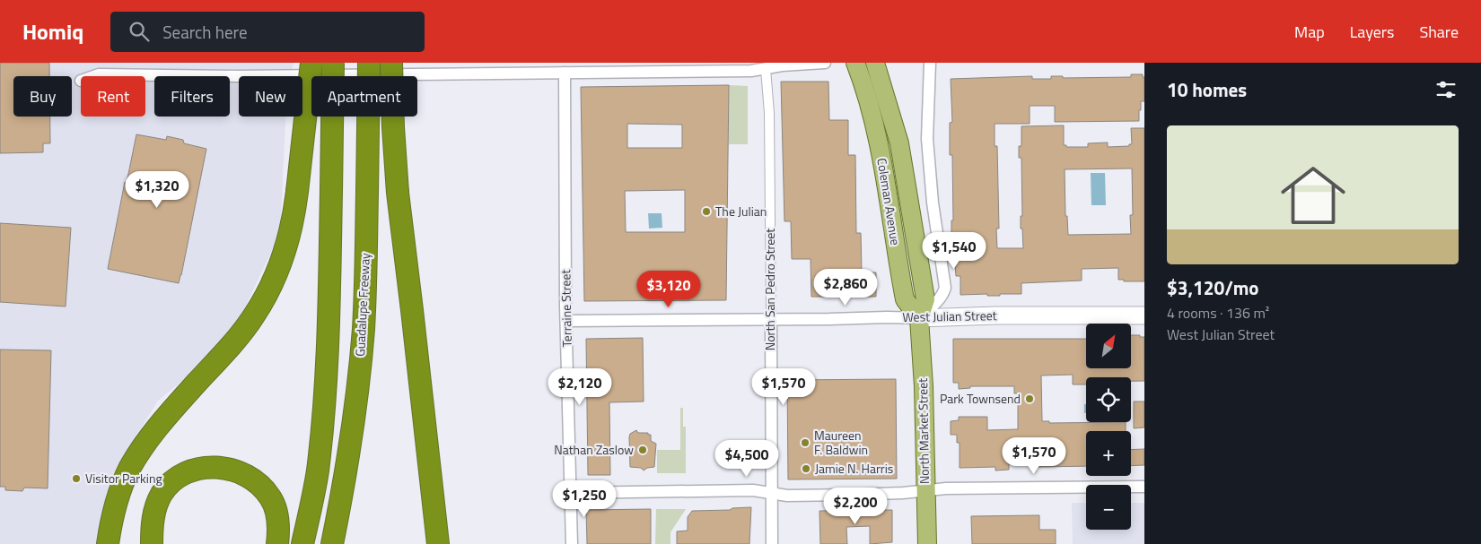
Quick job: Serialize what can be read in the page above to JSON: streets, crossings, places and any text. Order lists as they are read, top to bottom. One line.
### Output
{"streets":{"highway":["Guadalupe Freeway"],"main road":["Coleman Avenue","West Julian Street","North Market Street"],"street":["North San Pedro Street","Terraine Street"]},"crossings":[["Coleman Avenue","West Julian Street"],["Coleman Avenue","North Market Street"],["North San Pedro Street","West Julian Street"],["Terraine Street","West Julian Street"],["West Julian Street","North Market Street"]],"places":["The Julian","Park Townsend","Maureen F. Baldwin","Nathan Zaslow","Jamie N. Harris","Visitor Parking"],"north":"top right","page":{"header":"Homiq","search":"Search here","nav":["Map","Layers","Share"],"heading":"10 homes","chip":["Buy","Rent","Filters","New","Apartment"],"list":[{"name":"$3,120/mo","note":"4 rooms · 136 m² · West Julian Street"}],"price":["$1,320","$1,540","$2,860","$3,120","$2,120","$1,570","$1,570","$4,500","$1,250","$2,200"],"map_buttons":["+","−"]}}
